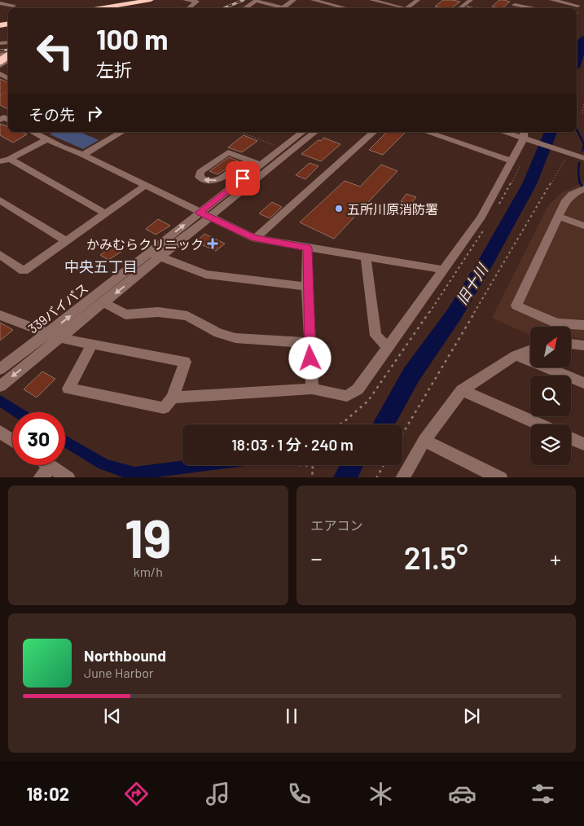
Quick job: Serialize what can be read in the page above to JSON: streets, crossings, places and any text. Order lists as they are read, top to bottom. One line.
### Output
{"streets":{"street":["339バイパス"]},"districts":["中央五丁目"],"water":["旧十川"],"places":{"other":["五所川原消防署"],"health":["かみむらクリニック"]},"north":"top right","page":{"turn":["100 m","左折"],"then":"その先","limit":"30","trip":"18:03 · 1 分 · 240 m","tile":[["19","km/h"],"エアコン"],"heat":["−","21.5°","+"],"song":["Northbound","June Harbor"],"tabs":"18:02"}}
